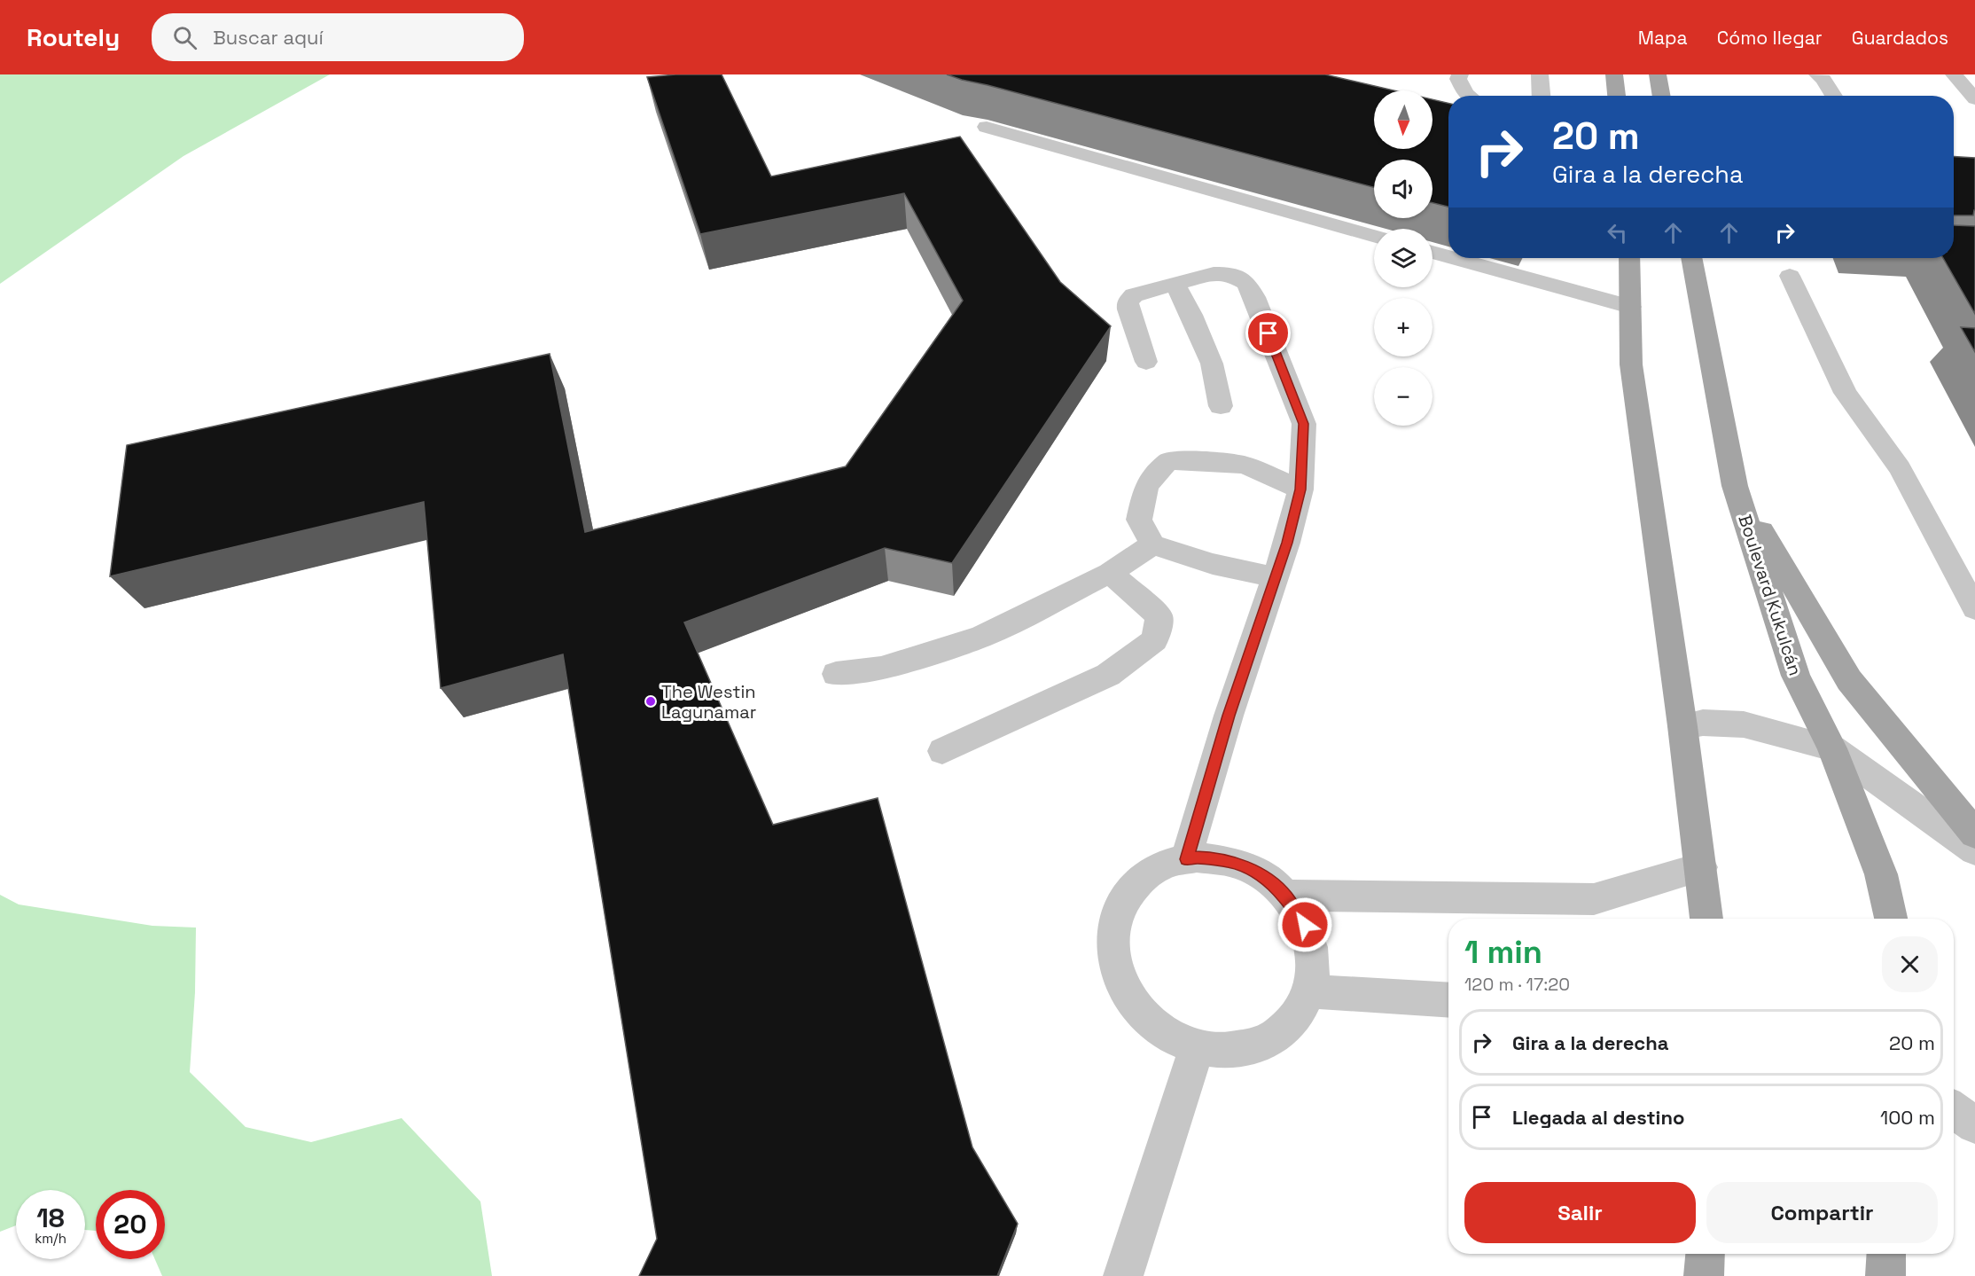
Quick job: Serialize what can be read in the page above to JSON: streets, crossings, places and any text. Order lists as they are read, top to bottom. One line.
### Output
{"streets":{"main road":["Boulevard Kukulcán"]},"places":["The Westin Lagunamar"],"north":"bottom","page":{"header":"Routely","search":"Buscar aquí","nav":["Mapa","Cómo llegar","Guardados"],"map_buttons":["+","−"],"turn":["20 m","Gira a la derecha"],"heading":["1 min","120 m · 17:20"],"list":[{"name":"Gira a la derecha","value":"20 m"},{"name":"Llegada al destino","value":"100 m"}],"buttons":["Salir","Compartir"],"speed":"18 km/h","limit":"20"}}
